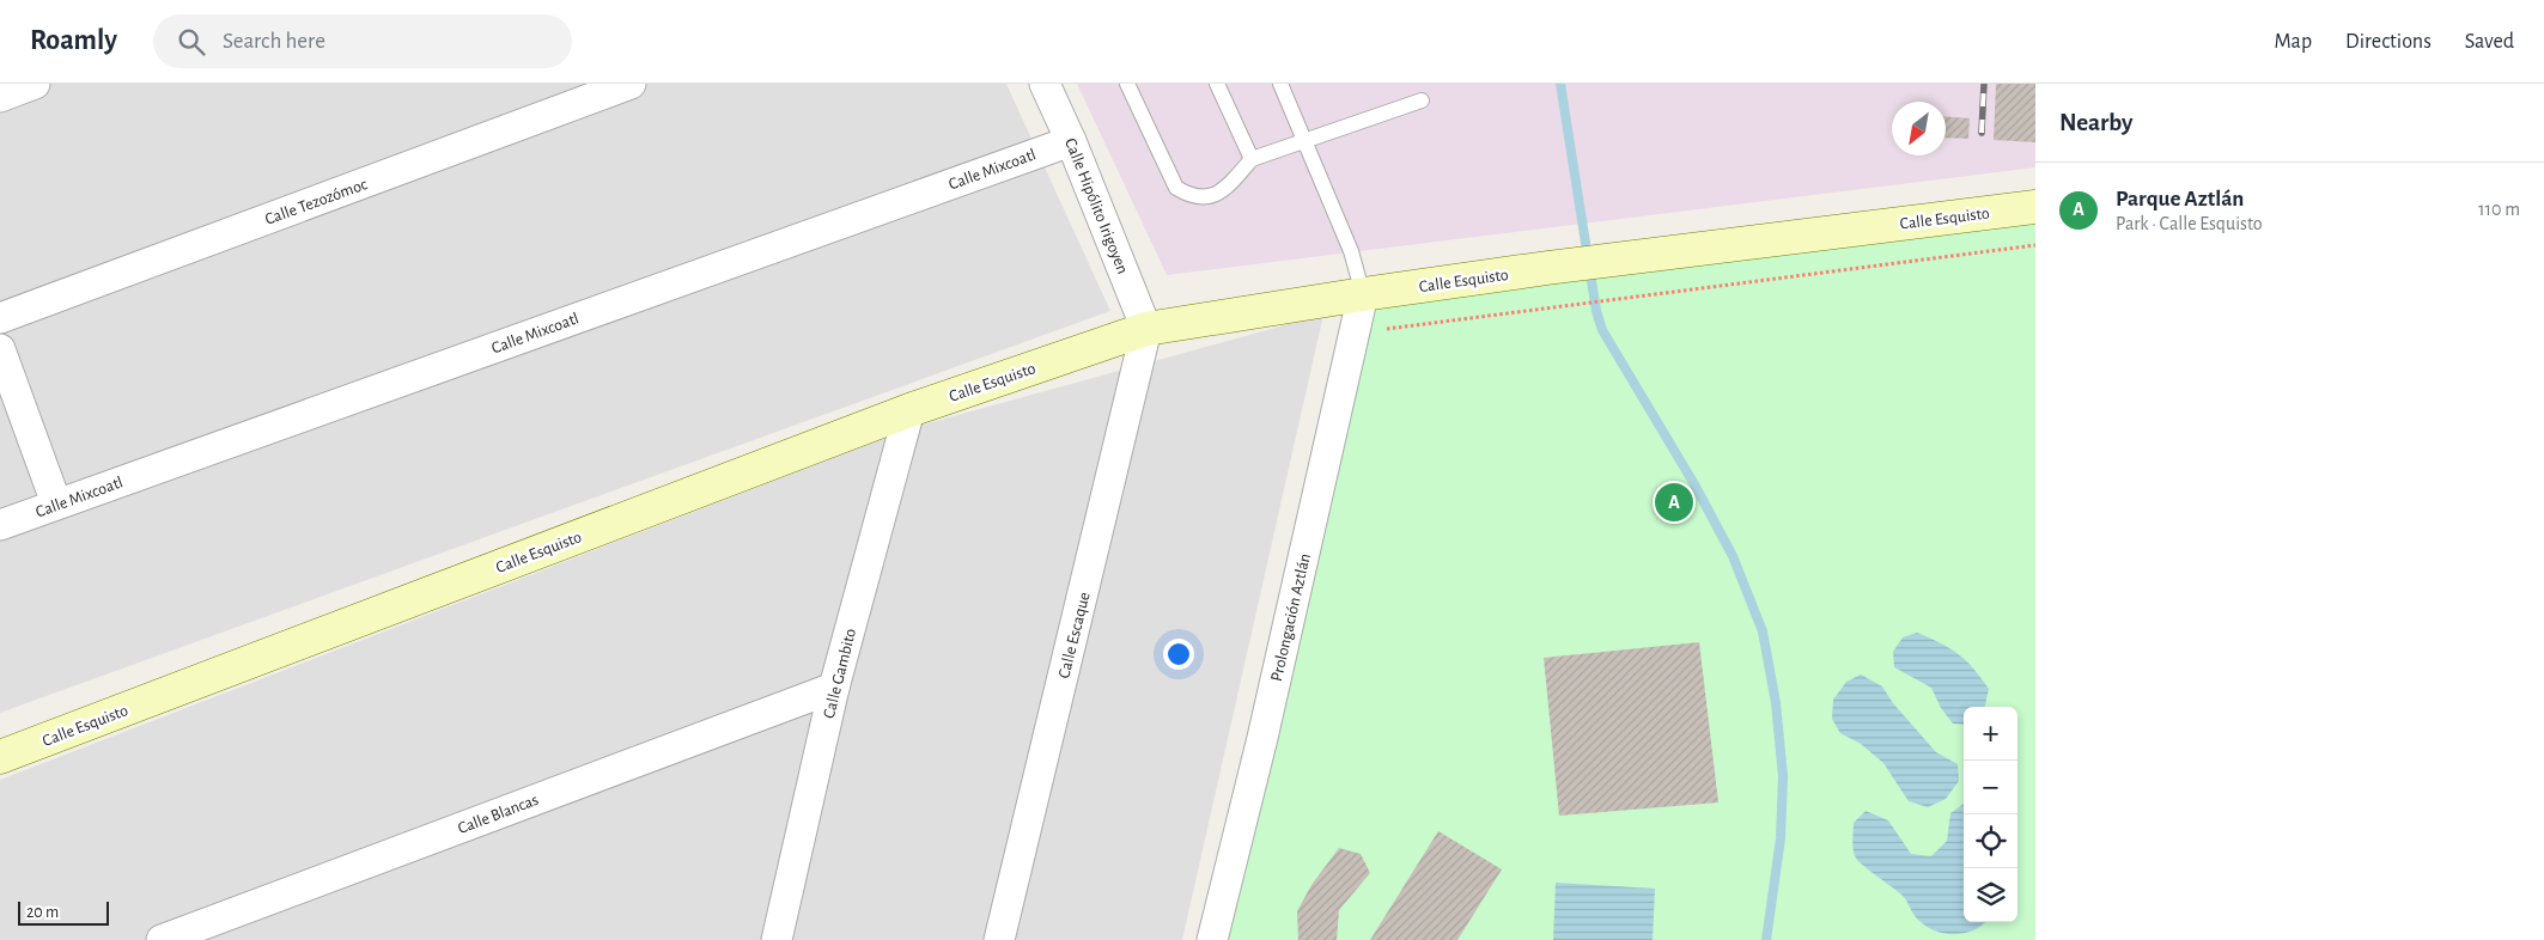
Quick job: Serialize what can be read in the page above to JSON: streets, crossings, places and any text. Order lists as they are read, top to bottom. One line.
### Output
{"streets":{"street":["Calle Mixcoatl","Calle Tezozómoc","Calle Hipólito Irigoyen","Calle Esquisto","Prolongación Aztlán","Calle Escaque","Calle Gambito","Calle Blancas"]},"crossings":[["Calle Mixcoatl","Calle Hipólito Irigoyen"],["Calle Hipólito Irigoyen","Calle Esquisto"],["Calle Hipólito Irigoyen","Calle Escaque"],["Calle Esquisto","Prolongación Aztlán"],["Calle Esquisto","Calle Escaque"],["Calle Esquisto","Calle Gambito"],["Calle Gambito","Calle Blancas"]],"scale_bar":"20 m","north":"bottom left","page":{"header":"Roamly","search":"Search here","nav":["Map","Directions","Saved"],"heading":"Nearby","list":[{"mark":"A","name":"Parque Aztlán","note":"Park · Calle Esquisto","value":"110 m"}],"pins":"A","map_buttons":["+","−"],"scale":"20 m"}}
